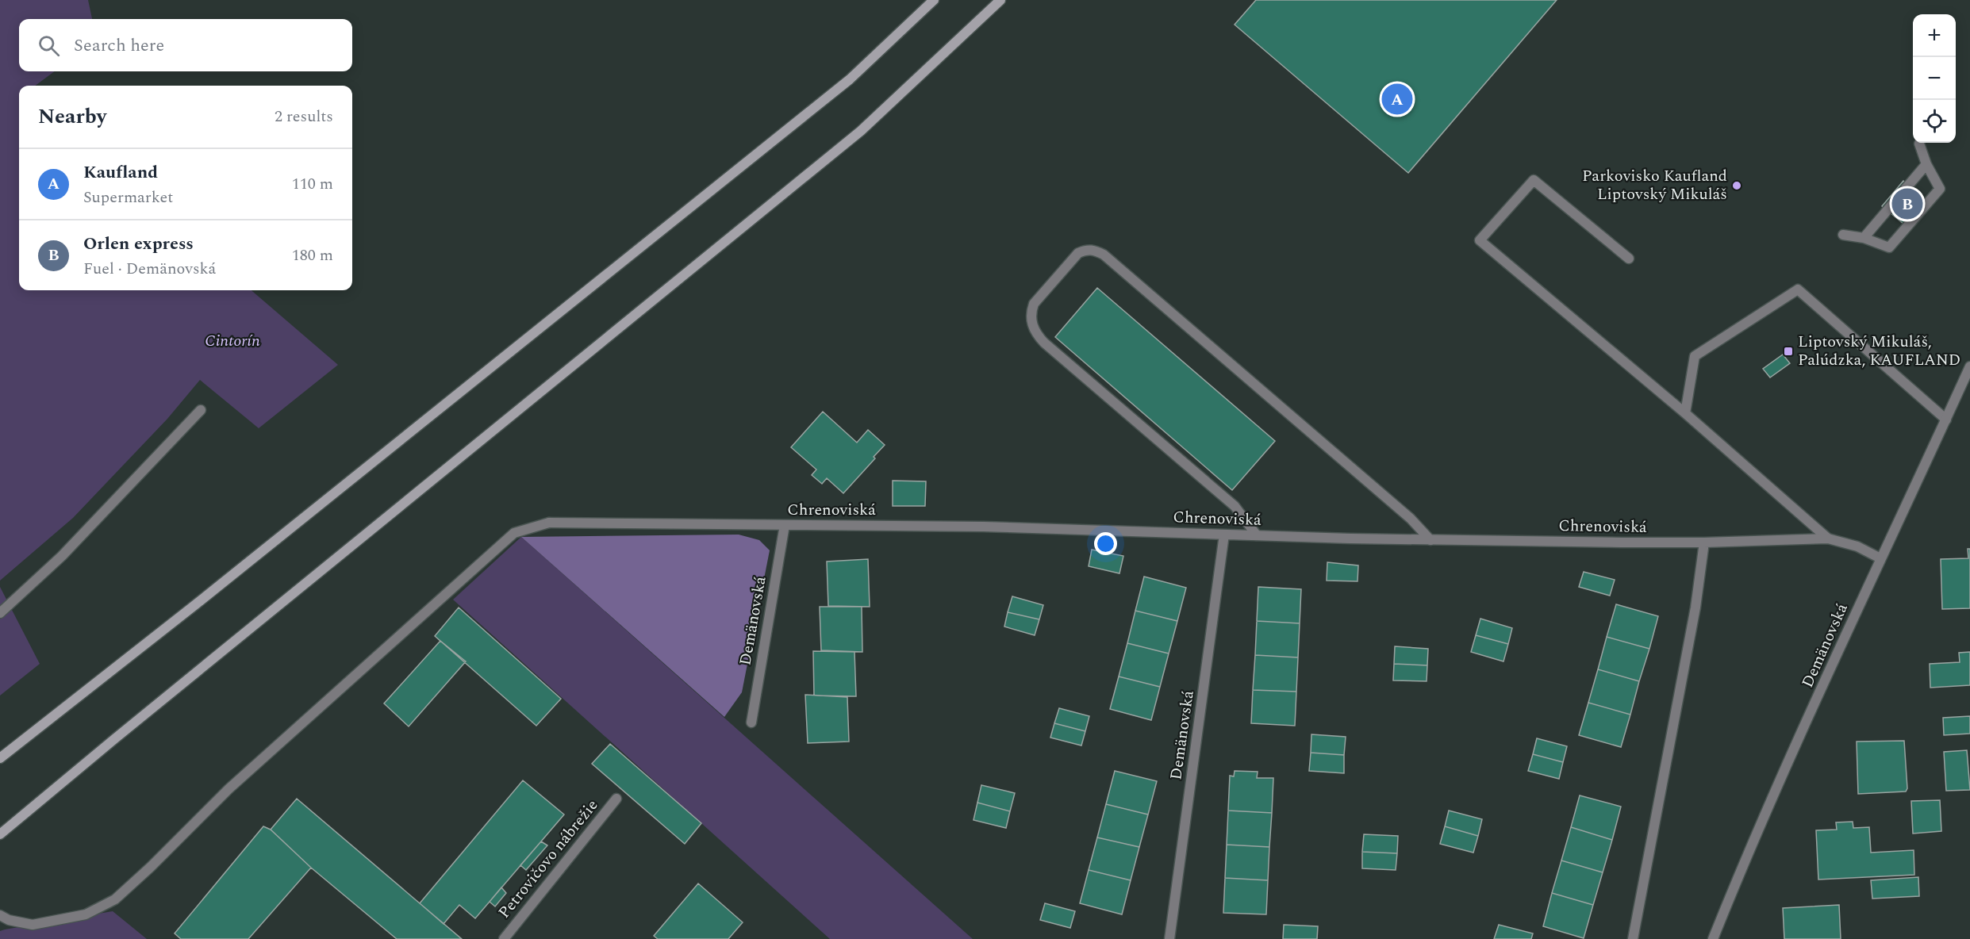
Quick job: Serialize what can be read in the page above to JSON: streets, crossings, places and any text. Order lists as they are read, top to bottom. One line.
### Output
{"streets":{"street":["Chrenoviská","Demänovská","Petrovičovo nábrežie"]},"crossings":[["Chrenoviská","Demänovská"]],"parks":["Cintorín"],"places":{"other":["Parkovisko Kaufland Liptovský Mikuláš"],"transit":["Liptovský Mikuláš, Palúdzka, KAUFLAND"]},"page":{"map_buttons":["+","−"],"search":"Search here","pins":["A","B"],"heading":["Nearby","2 results"],"list":[{"mark":"A","name":"Kaufland","note":"Supermarket","value":"110 m"},{"mark":"B","name":"Orlen express","note":"Fuel · Demänovská","value":"180 m"}]}}
